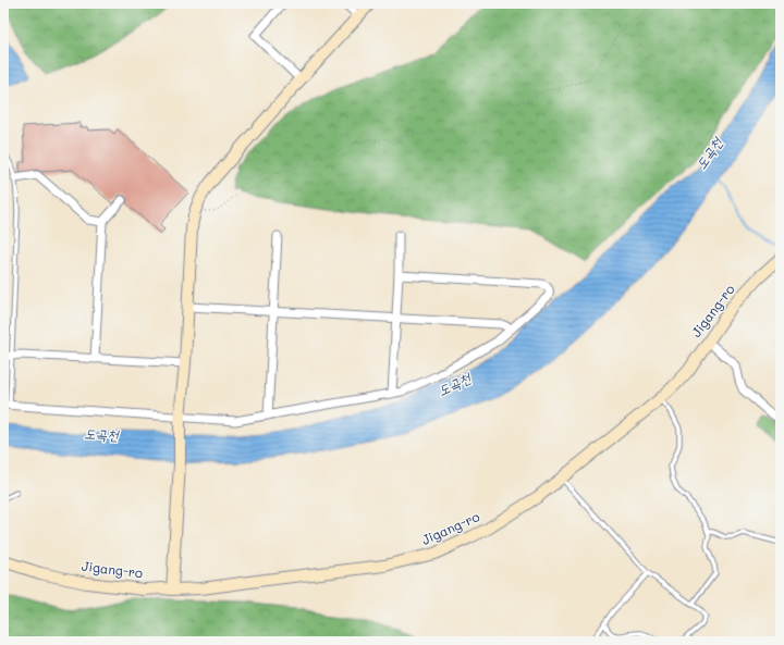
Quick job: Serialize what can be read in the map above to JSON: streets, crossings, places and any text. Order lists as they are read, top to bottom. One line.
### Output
{"streets":{"main road":["Jigang-ro"]},"water":["도곡천"]}
